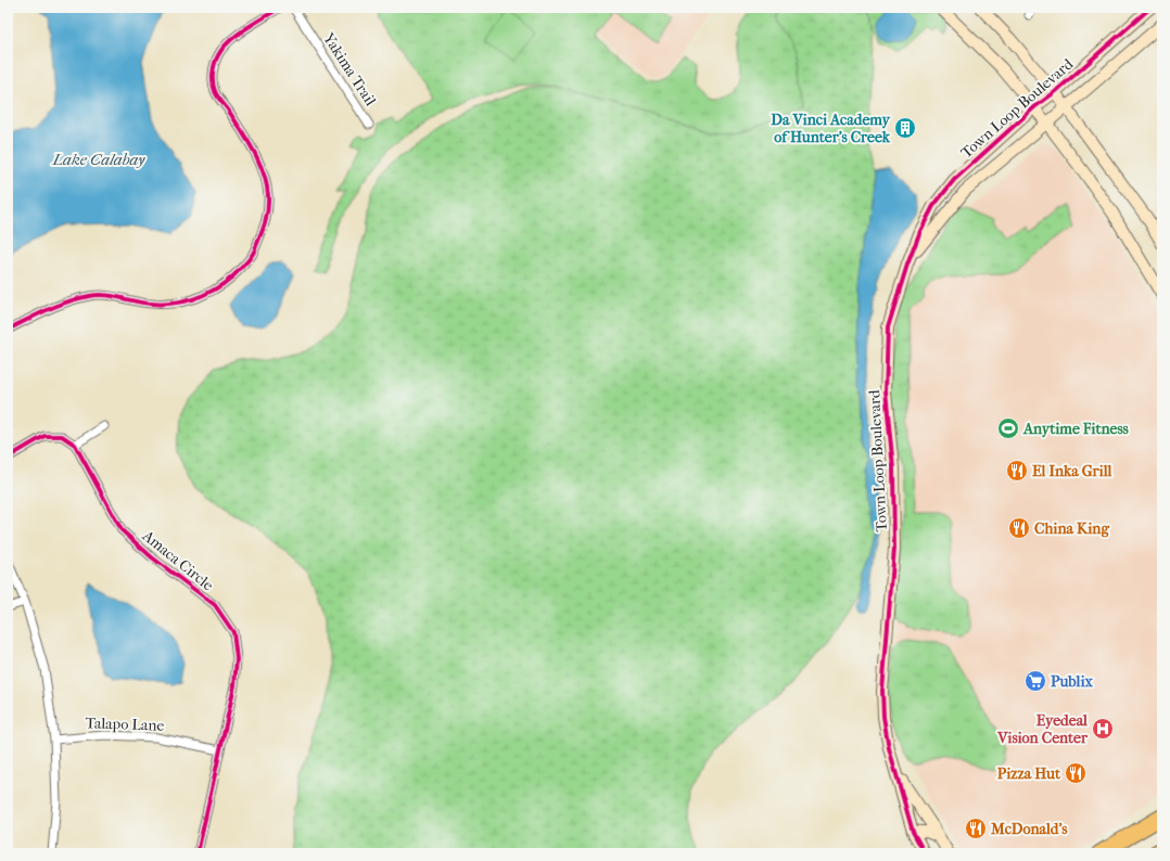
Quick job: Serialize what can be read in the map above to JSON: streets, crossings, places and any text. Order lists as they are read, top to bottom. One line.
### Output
{"streets":{"street":["Yakima Trail","Town Loop Boulevard","Amaca Circle","Talapo Lane"]},"crossings":[["Amaca Circle","Talapo Lane"]],"water":["Lake Calabay"],"places":{"building":["Da Vinci Academy of Hunter's Creek"],"sports":["Anytime Fitness"],"restaurant":["El Inka Grill","China King","Pizza Hut","McDonald's"],"supermarket":["Publix"],"hospital":["Eyedeal Vision Center"]}}
